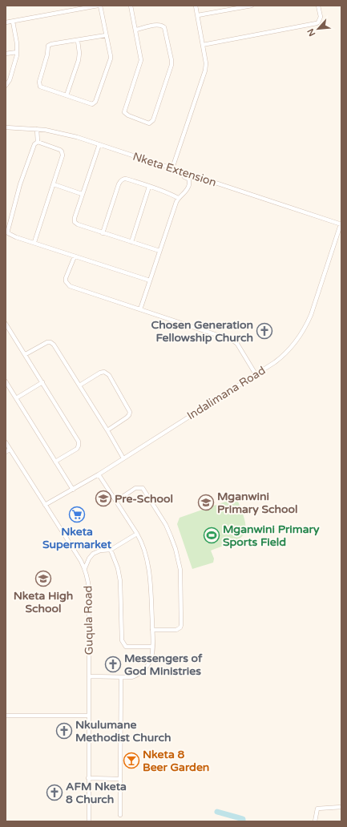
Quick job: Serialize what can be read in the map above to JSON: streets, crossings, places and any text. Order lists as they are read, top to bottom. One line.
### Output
{"streets":{"street":["Nketa Extension","Indalimana Road","Guqula Road"]},"crossings":[["Nketa Extension","Indalimana Road"],["Indalimana Road","Guqula Road"]],"places":{"church":["Chosen Generation Fellowship Church","Messengers of God Ministries","Nkulumane Methodist Church","AFM Nketa 8 Church"],"school or university":["Pre-School","Mganwini Primary School","Nketa High School"],"supermarket":["Nketa Supermarket"],"sports":["Mganwini Primary Sports Field"],"bar":["Nketa 8 Beer Garden"]},"north":"bottom left"}
